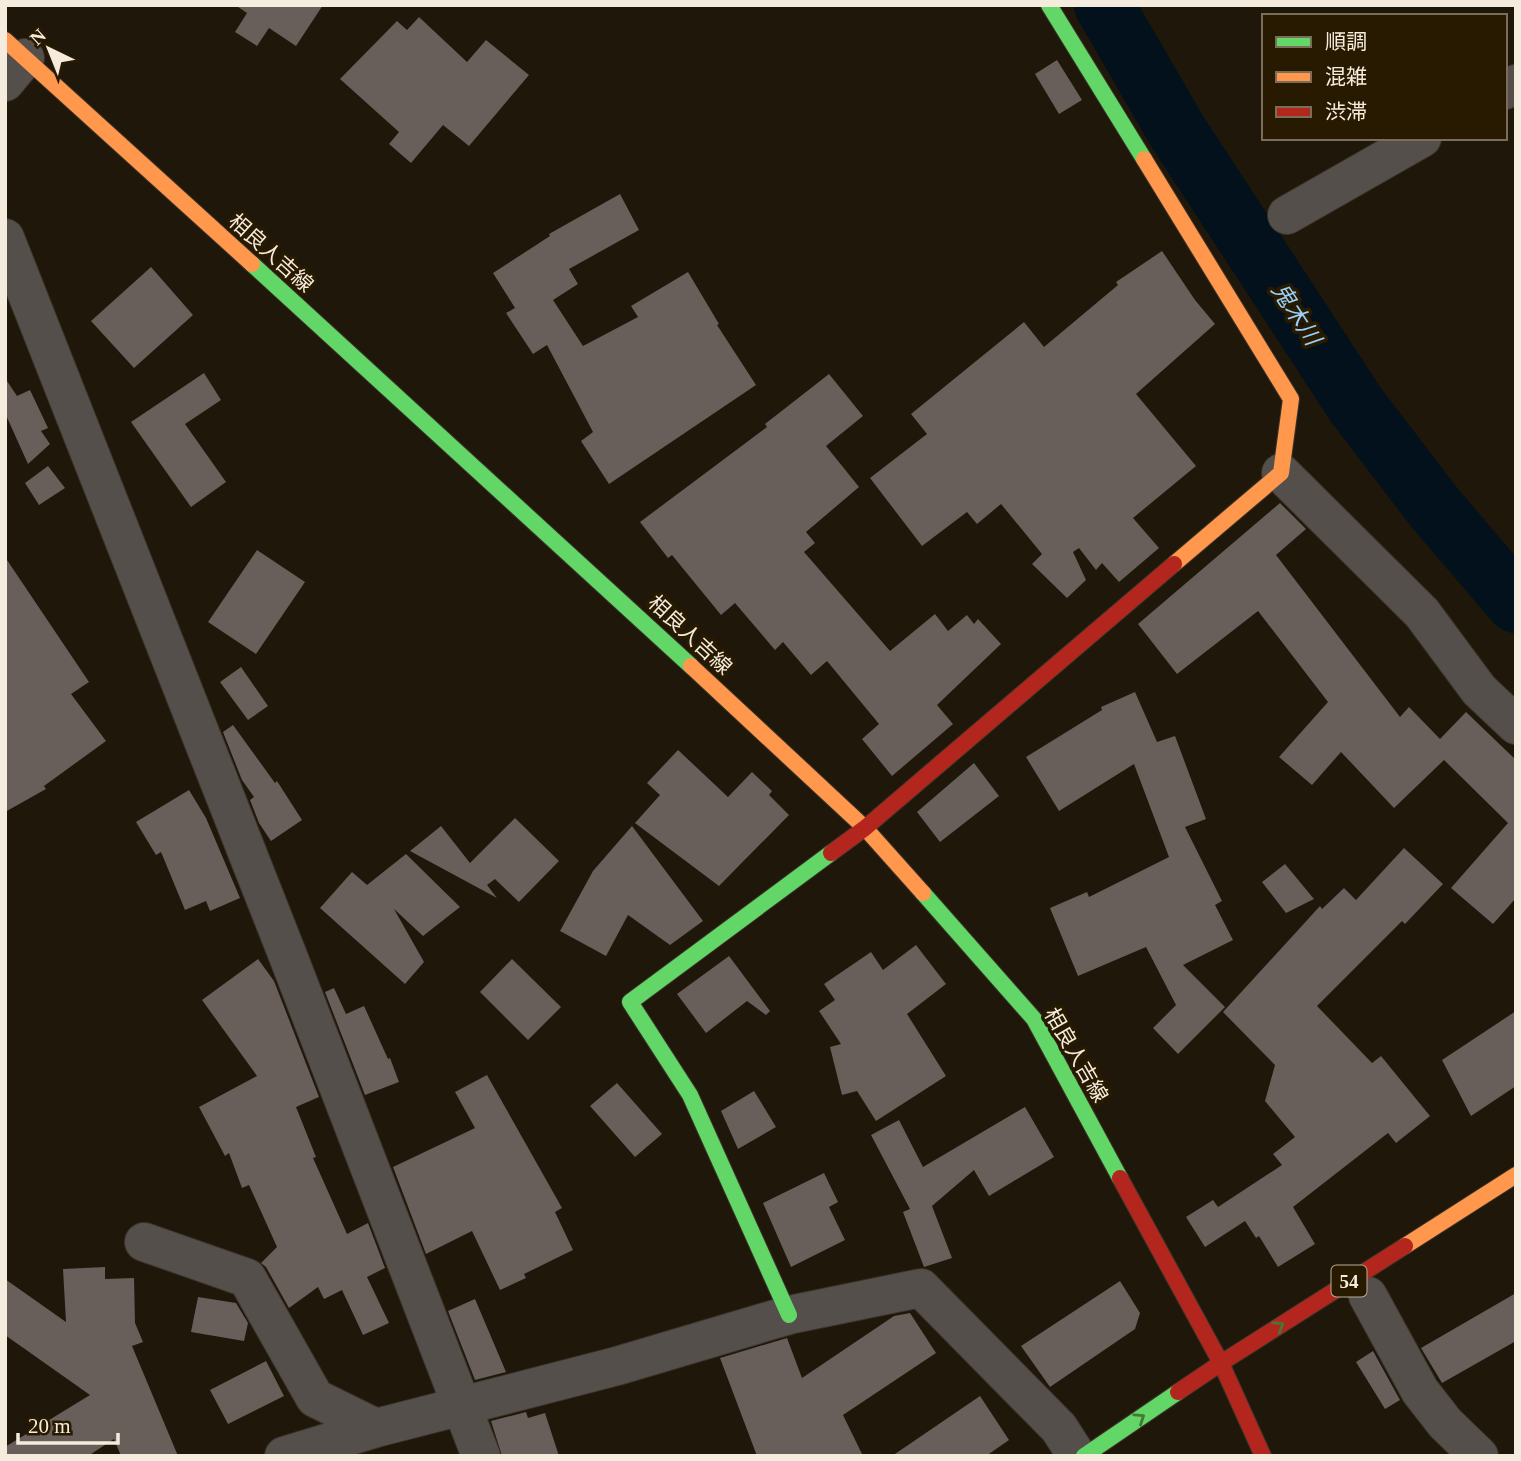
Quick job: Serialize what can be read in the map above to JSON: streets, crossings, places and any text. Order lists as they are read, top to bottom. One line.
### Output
{"streets":{"main road":["相良人吉線","54"]},"crossings":[["相良人吉線","54"]],"water":["鬼木川"],"legend":["順調","混雑","渋滞"],"scale_bar":"20 m","north":"top left"}
